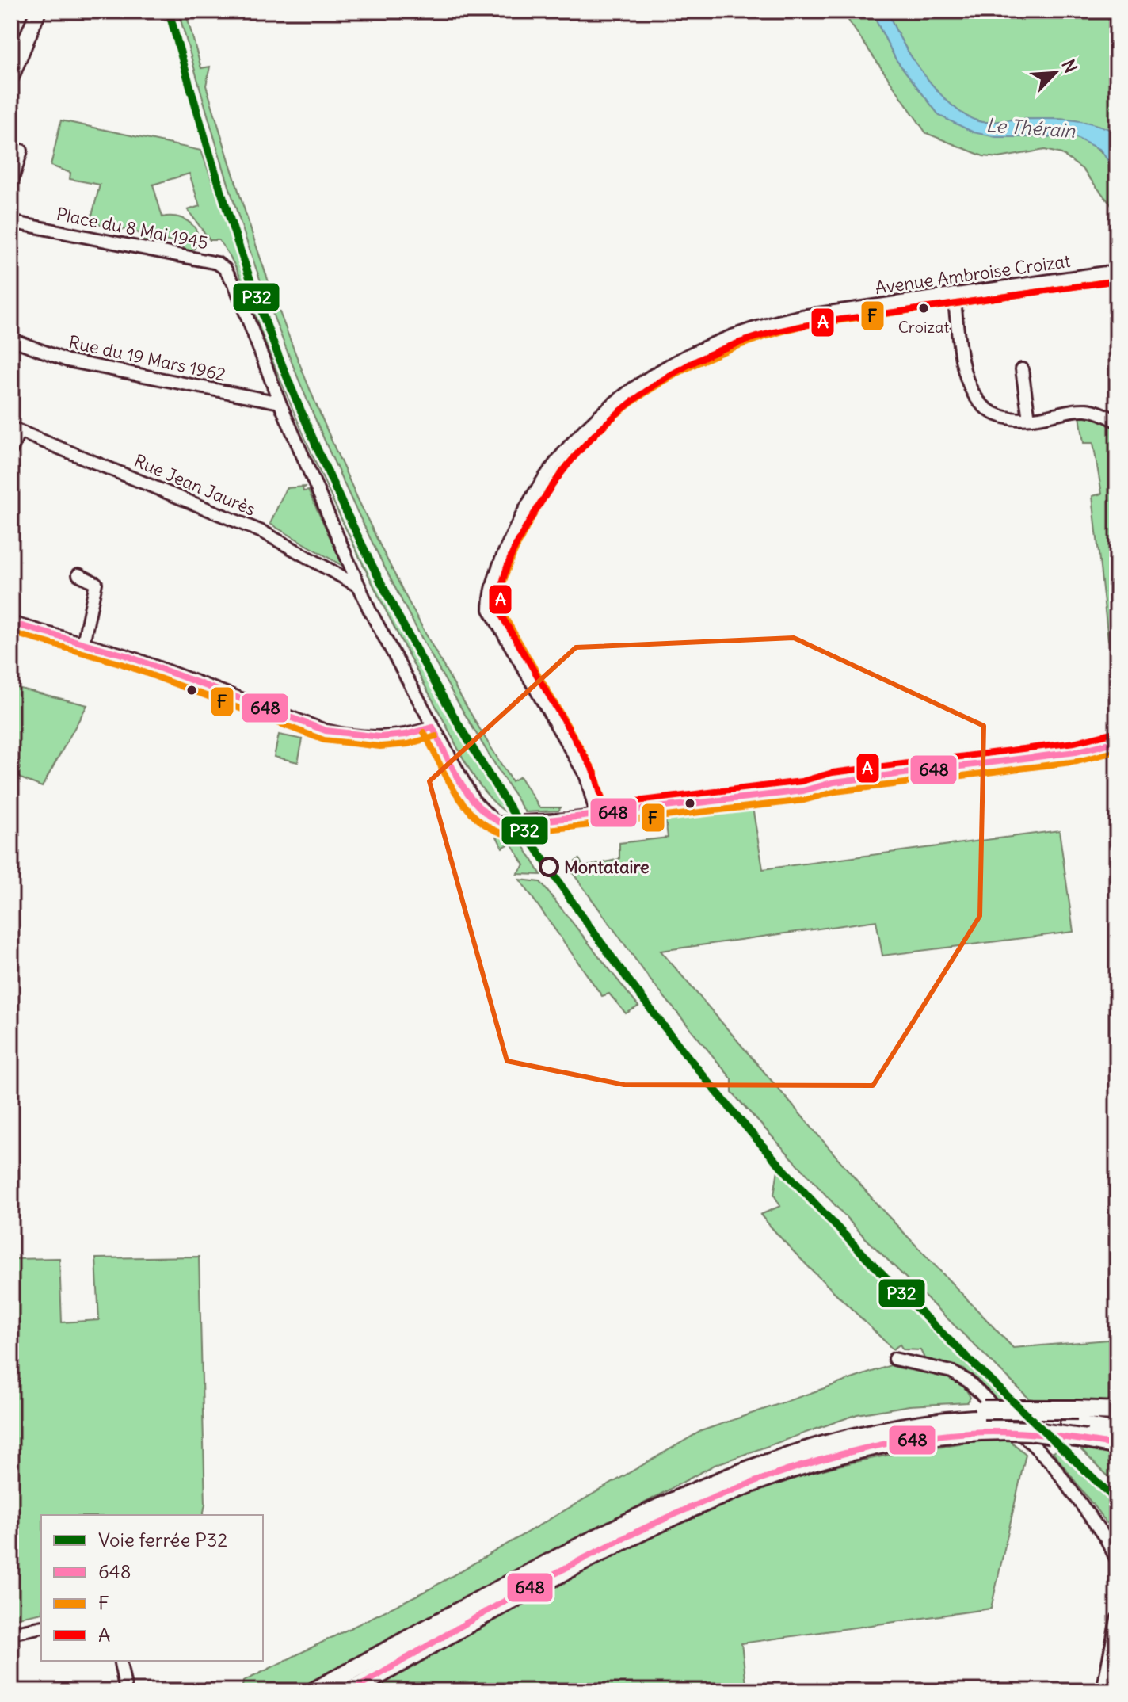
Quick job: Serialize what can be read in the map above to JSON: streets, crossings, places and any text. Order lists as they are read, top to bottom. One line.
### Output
{"streets":{"street":["Place du 8 Mai 1945","Avenue Ambroise Croizat","Rue du 19 Mars 1962","Rue Jean Jaurès"]},"crossings":[["Place du 8 Mai 1945","Avenue Ambroise Croizat"],["Place du 8 Mai 1945","Rue du 19 Mars 1962"],["Place du 8 Mai 1945","Rue Jean Jaurès"]],"water":["Le Thérain"],"places":["Croizat","Montataire"],"lines":["rail line P32","transit line F","transit line A","transit line 648"],"legend":["Voie ferrée P32","648","F","A"],"north":"top right"}
